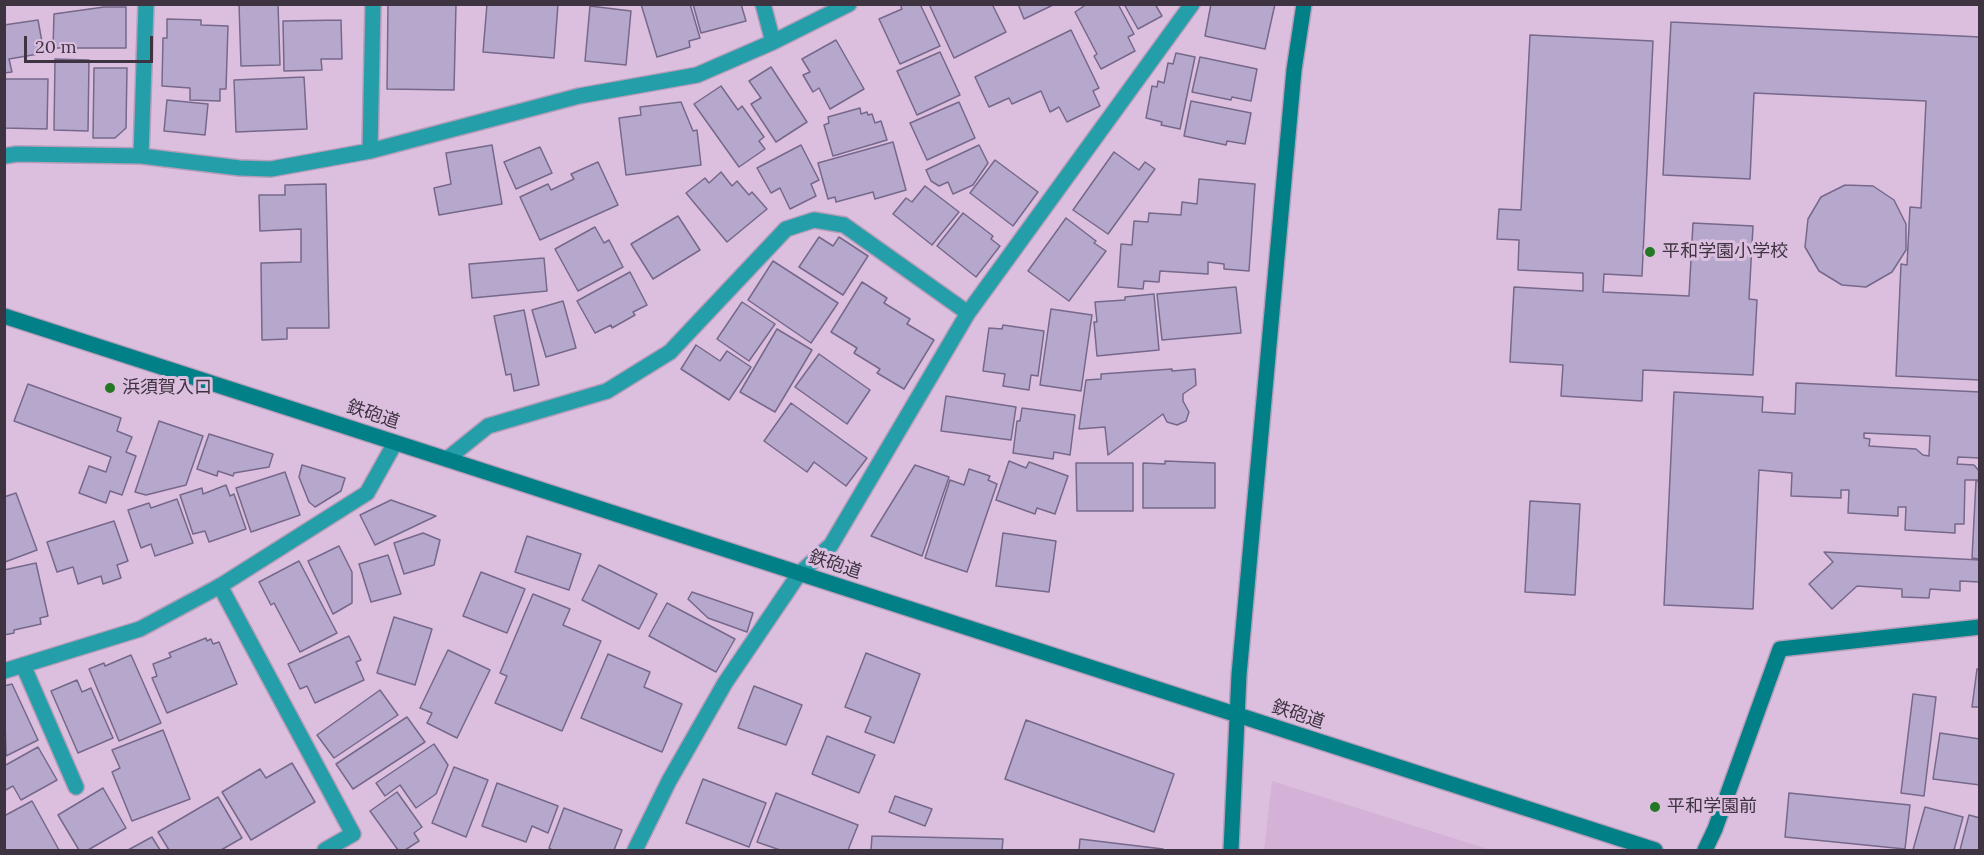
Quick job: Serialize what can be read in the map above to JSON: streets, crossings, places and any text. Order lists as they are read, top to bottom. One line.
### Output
{"streets":{"street":["鉄砲道"]},"places":["平和学園小学校","浜須賀入口","平和学園前"],"scale_bar":"20 m"}
